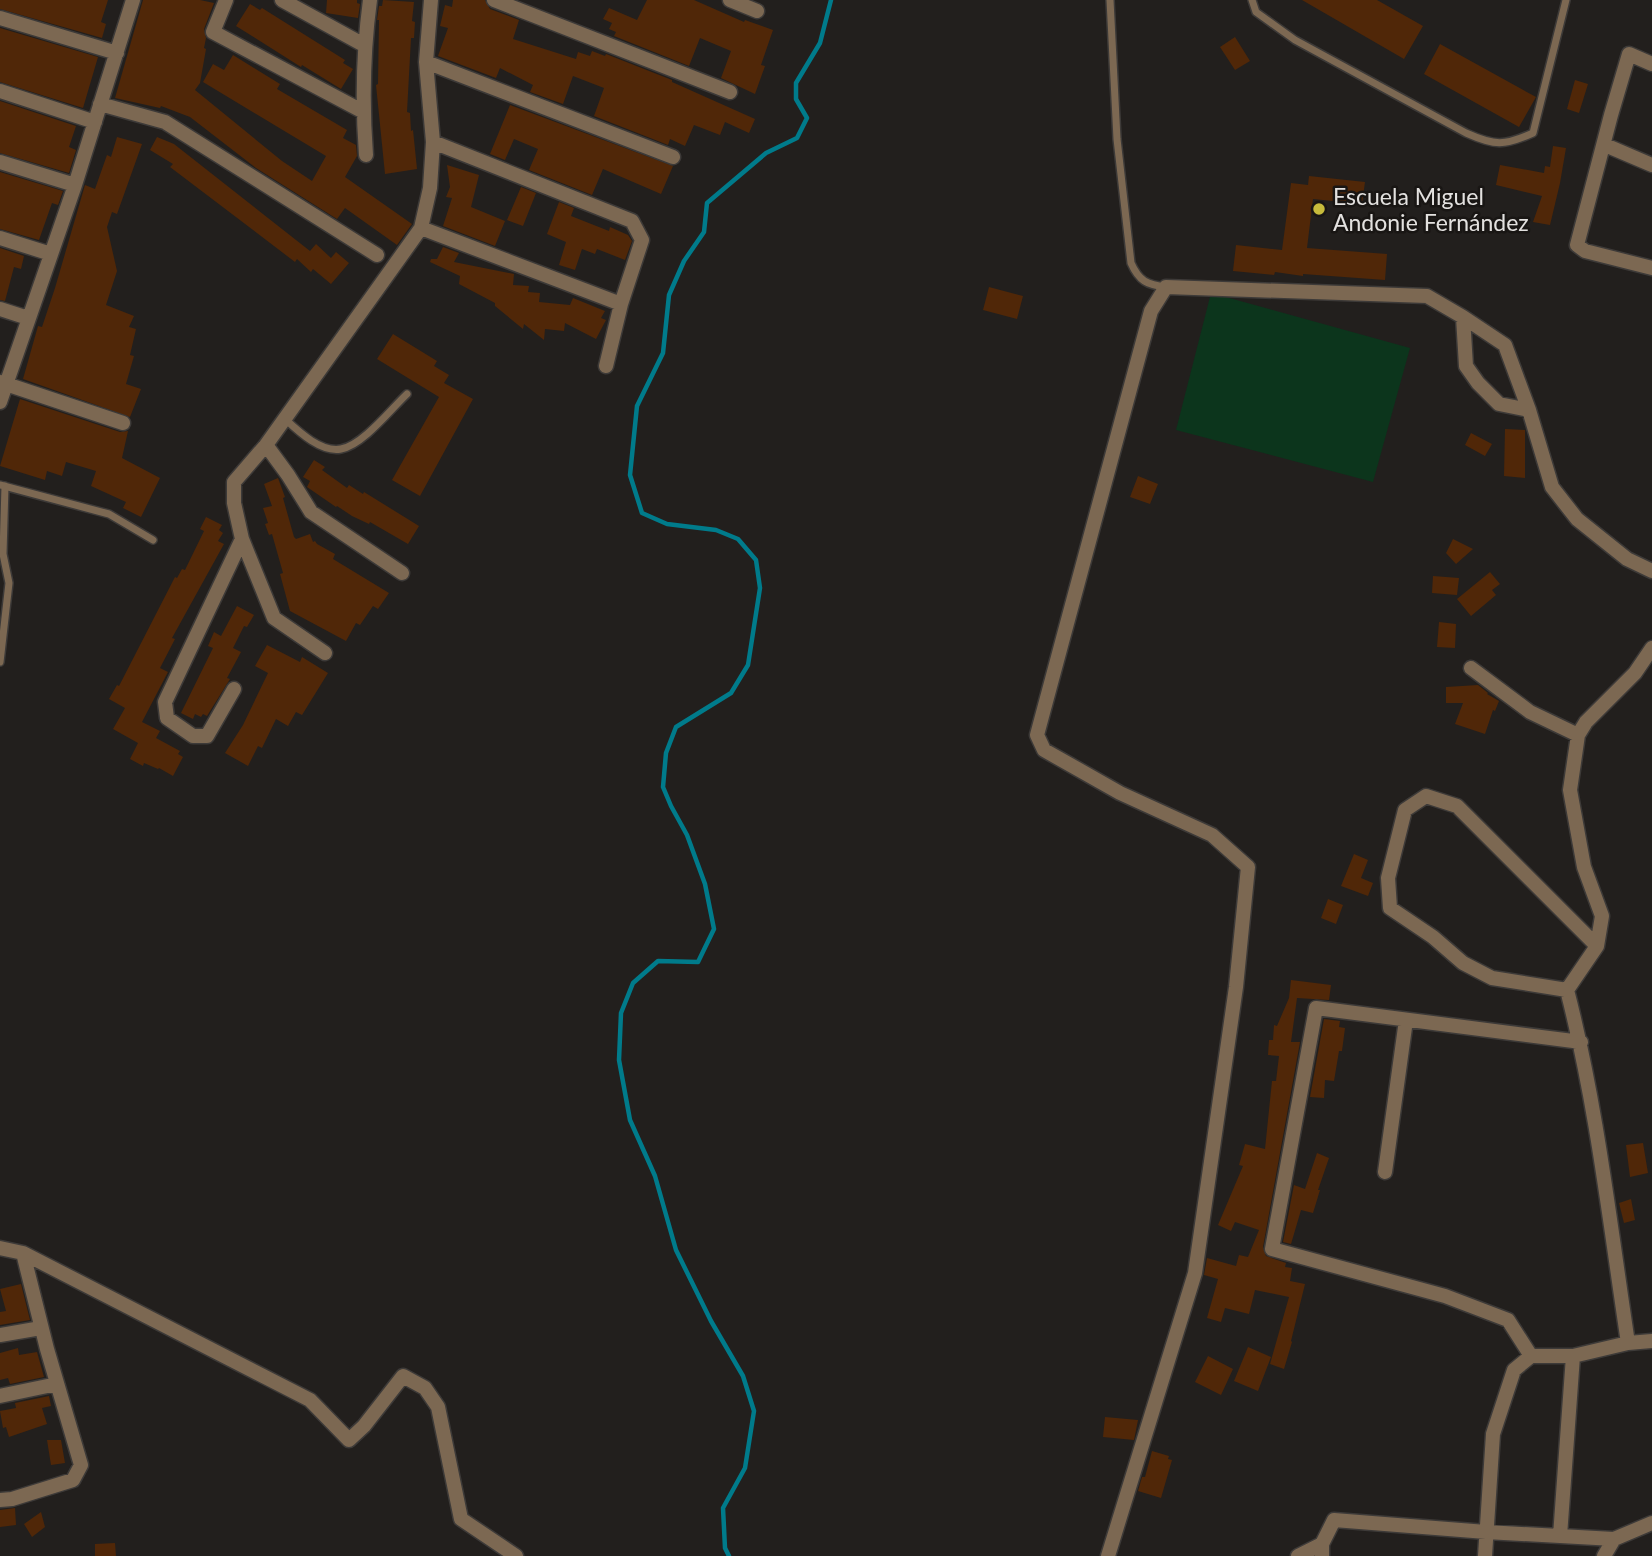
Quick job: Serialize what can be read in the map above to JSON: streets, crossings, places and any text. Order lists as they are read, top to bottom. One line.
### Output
{"places":["Escuela Miguel Andonie Fernández"]}
